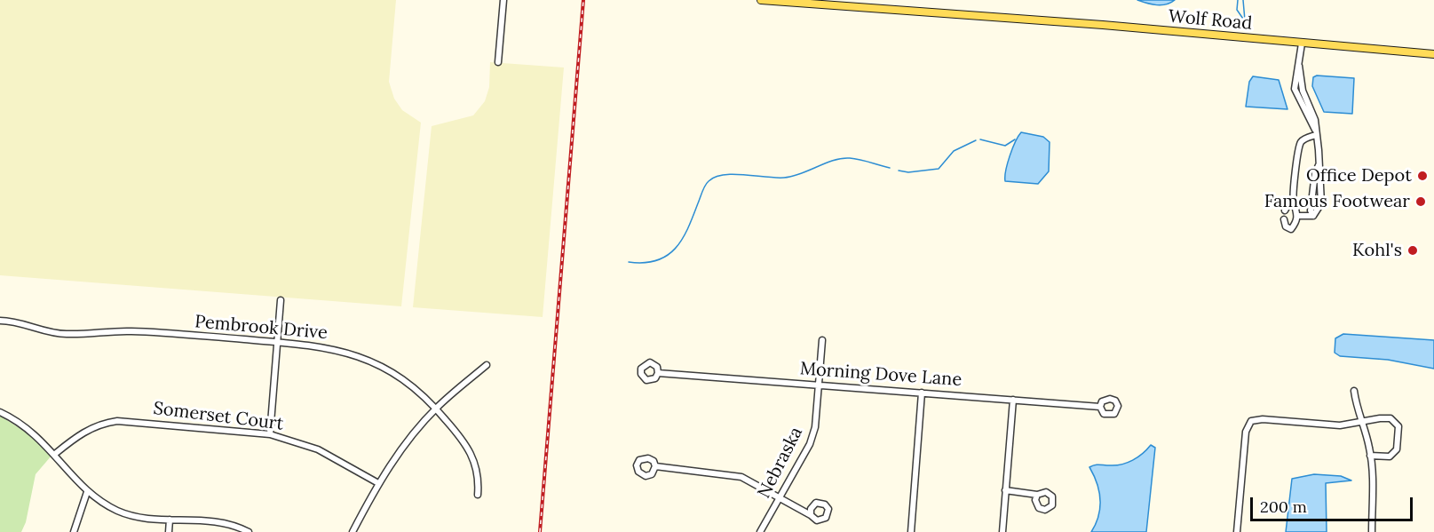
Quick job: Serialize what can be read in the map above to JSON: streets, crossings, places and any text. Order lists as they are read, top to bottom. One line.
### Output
{"streets":{"main road":["Wolf Road"],"street":["Pembrook Drive","Morning Dove Lane","Somerset Court","Nebraska"]},"crossings":[["Morning Dove Lane","Nebraska"]],"places":["Office Depot","Famous Footwear","Kohl's"],"scale_bar":"200 m"}
